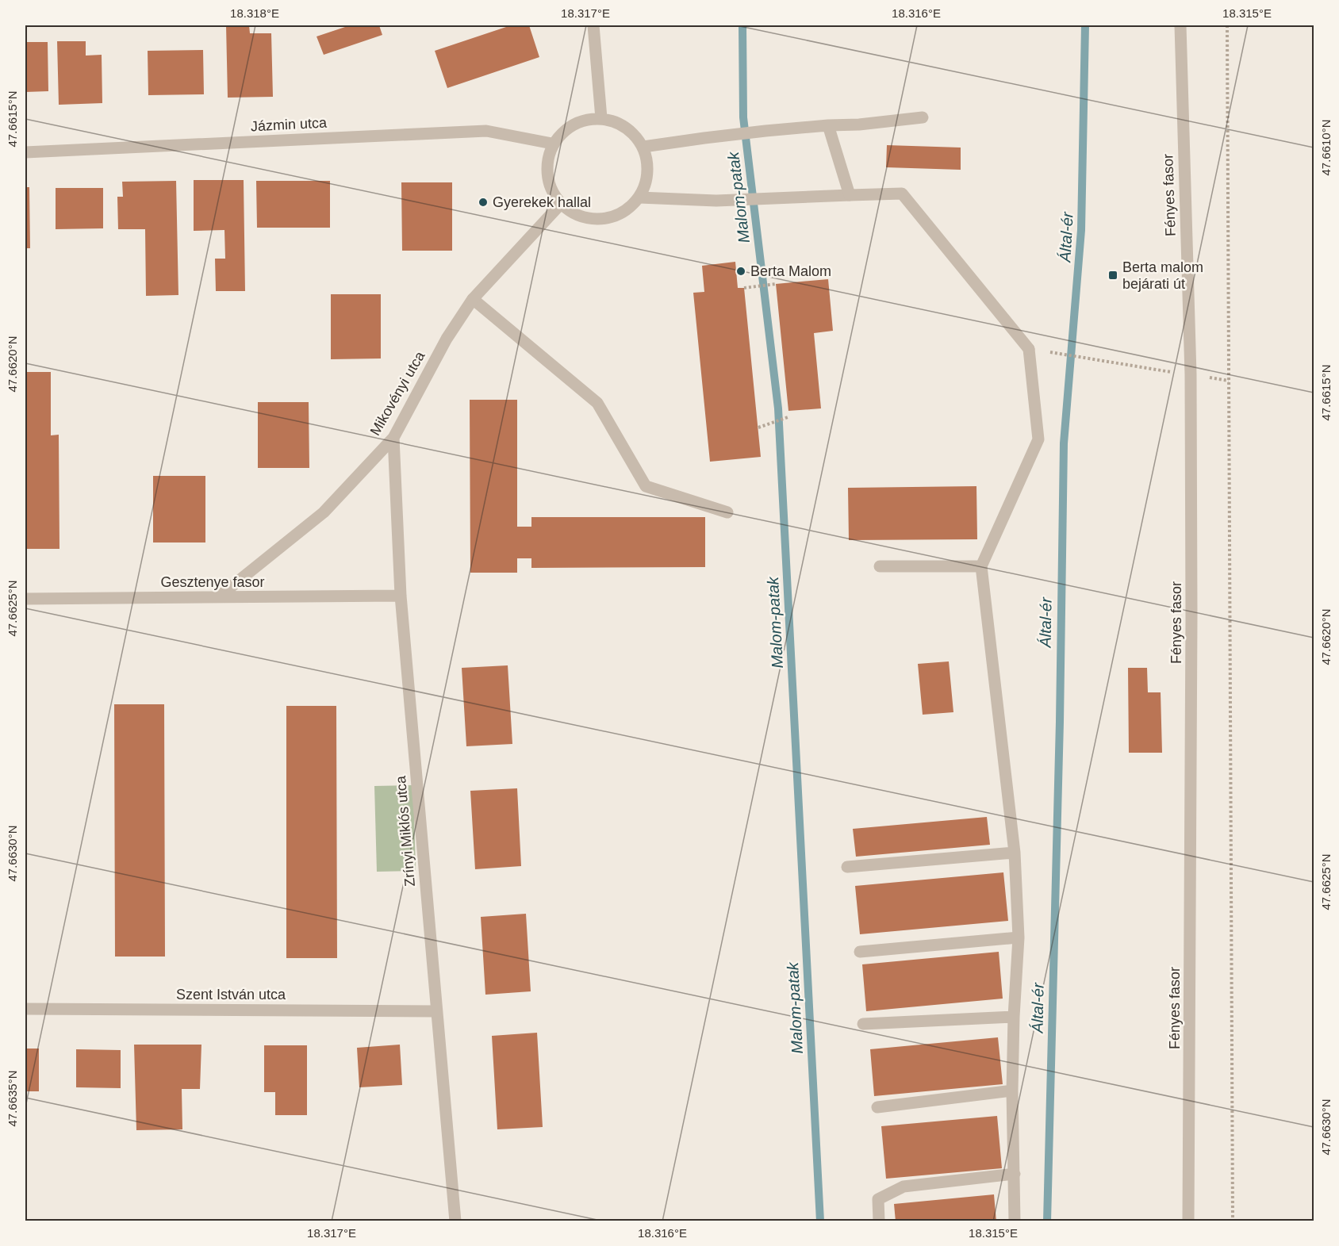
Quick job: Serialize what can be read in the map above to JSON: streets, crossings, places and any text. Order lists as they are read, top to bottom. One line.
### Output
{"streets":{"street":["Jázmin utca","Fényes fasor","Mikovényi utca","Gesztenye fasor","Zrínyi Miklós utca","Szent István utca"]},"crossings":[["Jázmin utca","Mikovényi utca"],["Mikovényi utca","Gesztenye fasor"],["Mikovényi utca","Zrínyi Miklós utca"],["Gesztenye fasor","Zrínyi Miklós utca"],["Zrínyi Miklós utca","Szent István utca"]],"water":["Malom-patak","Által-ér"],"places":{"other":["Gyerekek hallal","Berta Malom"],"transit":["Berta malom bejárati út"]},"coordinates":["18.318°E","18.317°E","18.316°E","18.315°E","47.6615°N","47.6610°N","47.6620°N","47.6625°N","47.6630°N","47.6635°N"]}
